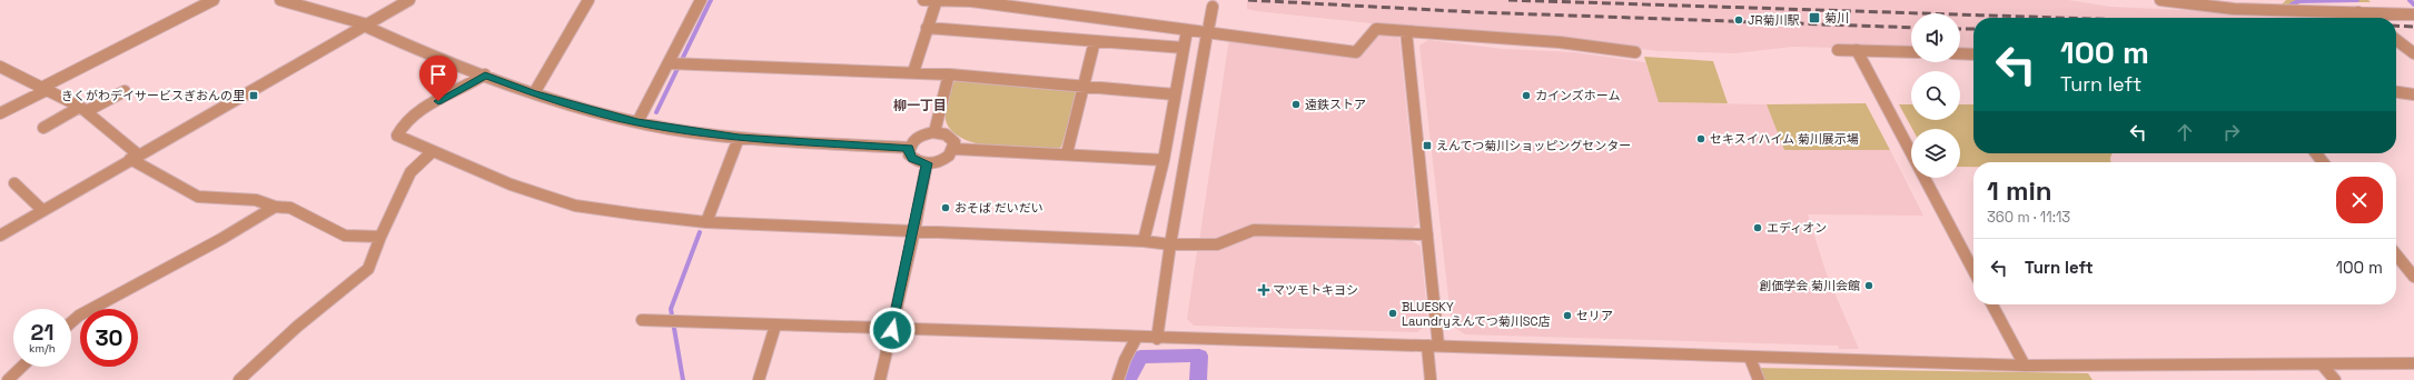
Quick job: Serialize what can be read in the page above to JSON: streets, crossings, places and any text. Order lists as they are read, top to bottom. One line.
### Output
{"districts":["柳一丁目"],"places":{"transit":["菊川","きくがわデイサービスぎおんの里","えんてつ菊川ショッピングセンター"],"other":["JR菊川駅","カインズホーム","遠鉄ストア","セキスイハイム 菊川展示場","おそば だいだい","エディオン","創価学会 菊川会館","BLUESKY Laundryえんてつ菊川SC店","セリア"],"health":["マツモトキヨシ"]},"page":{"turn":["100 m","Turn left"],"heading":["1 min","360 m · 11:13"],"list":[{"name":"Turn left","value":"100 m"}],"speed":"21 km/h","limit":"30"}}
